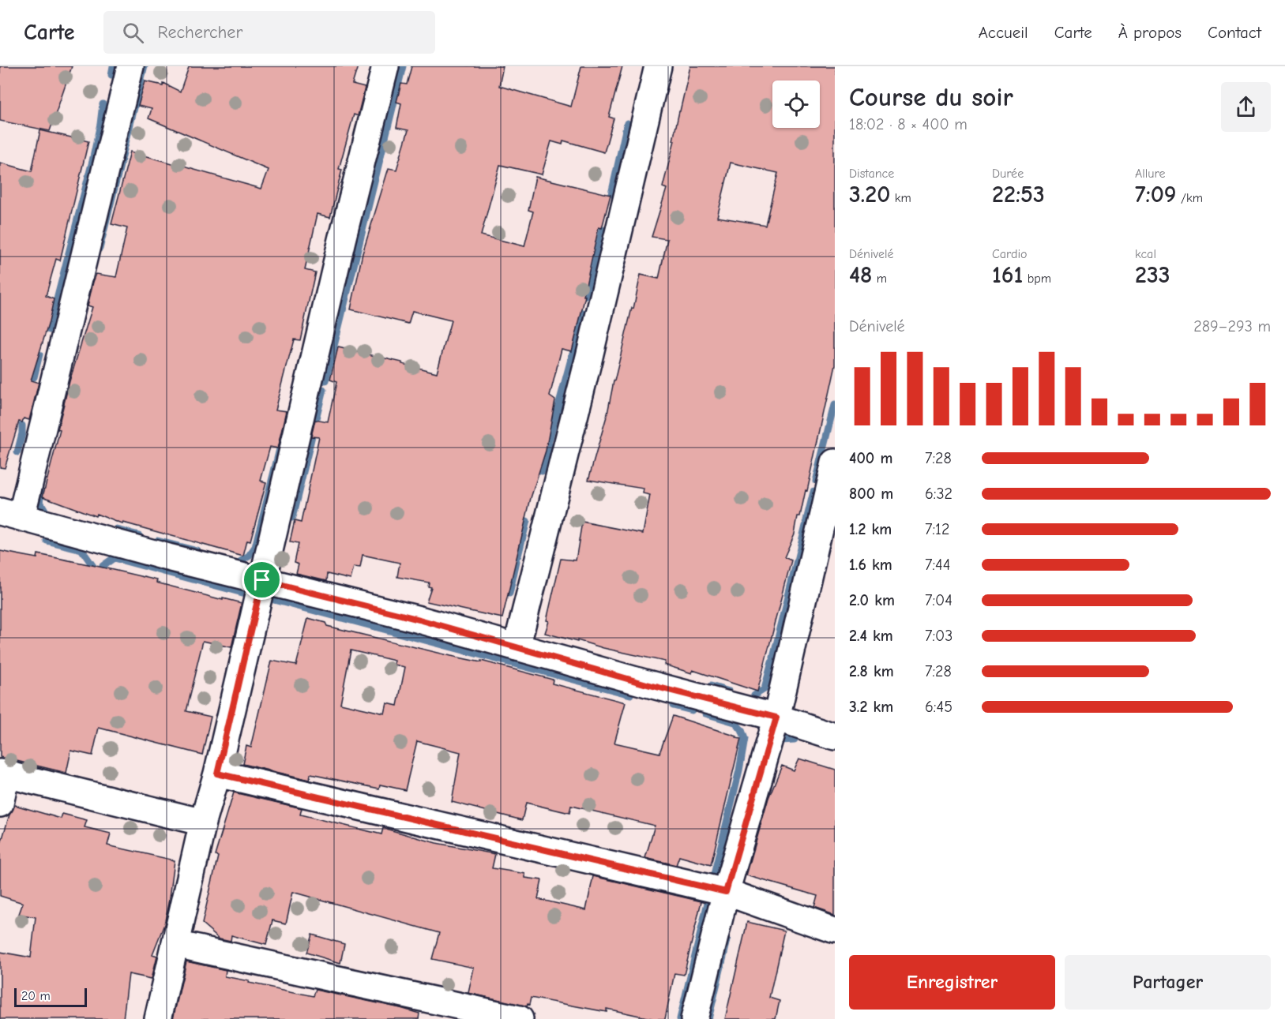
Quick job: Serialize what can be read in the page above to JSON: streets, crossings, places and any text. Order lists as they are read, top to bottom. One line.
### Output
{"scale_bar":"20 m","page":{"header":"Carte","search":"Rechercher","nav":["Accueil","Carte","À propos","Contact"],"heading":["Course du soir","18:02 · 8 × 400 m"],"stats":[["Distance","3.20 km"],["Durée","22:53"],["Allure","7:09 /km"],["Dénivelé","48 m"],["Cardio","161 bpm"],["kcal","233"]],"chart":["Dénivelé","289–293 m"],"list":[{"name":"400 m","note":"7:28"},{"name":"800 m","note":"6:32"},{"name":"1.2 km","note":"7:12"},{"name":"1.6 km","note":"7:44"},{"name":"2.0 km","note":"7:04"},{"name":"2.4 km","note":"7:03"},{"name":"2.8 km","note":"7:28"},{"name":"3.2 km","note":"6:45"}],"buttons":["Enregistrer","Partager"],"scale":"20 m"}}
